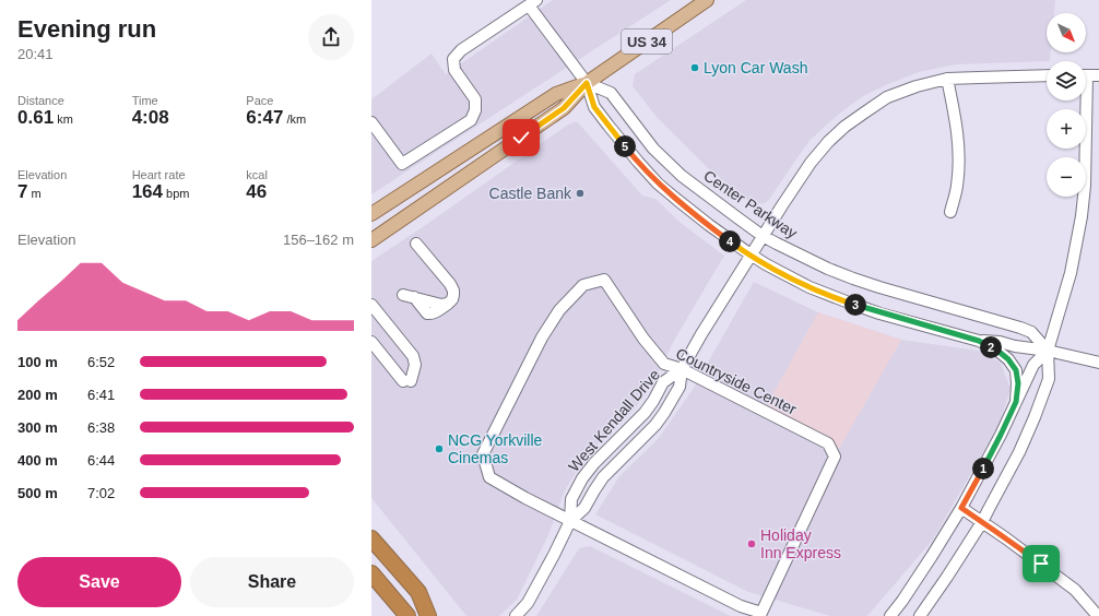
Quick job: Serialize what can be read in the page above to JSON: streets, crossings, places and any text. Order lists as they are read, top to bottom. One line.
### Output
{"streets":{"main road":["US 34"],"street":["Center Parkway","Countryside Center","West Kendall Drive"]},"crossings":[["US 34","Center Parkway"],["Center Parkway","West Kendall Drive"],["Countryside Center","West Kendall Drive"]],"places":["Lyon Car Wash","Castle Bank","NCG Yorkville Cinemas","Holiday Inn Express"],"north":"bottom right","page":{"heading":["Evening run","20:41"],"map_buttons":["+","−"],"stats":[["Distance","0.61 km"],["Time","4:08"],["Pace","6:47 /km"],["Elevation","7 m"],["Heart rate","164 bpm"],["kcal","46"]],"pins":["5","4","3","2","1"],"chart":["Elevation","156–162 m"],"list":[{"name":"100 m","note":"6:52"},{"name":"200 m","note":"6:41"},{"name":"300 m","note":"6:38"},{"name":"400 m","note":"6:44"},{"name":"500 m","note":"7:02"}],"buttons":["Save","Share"]}}
